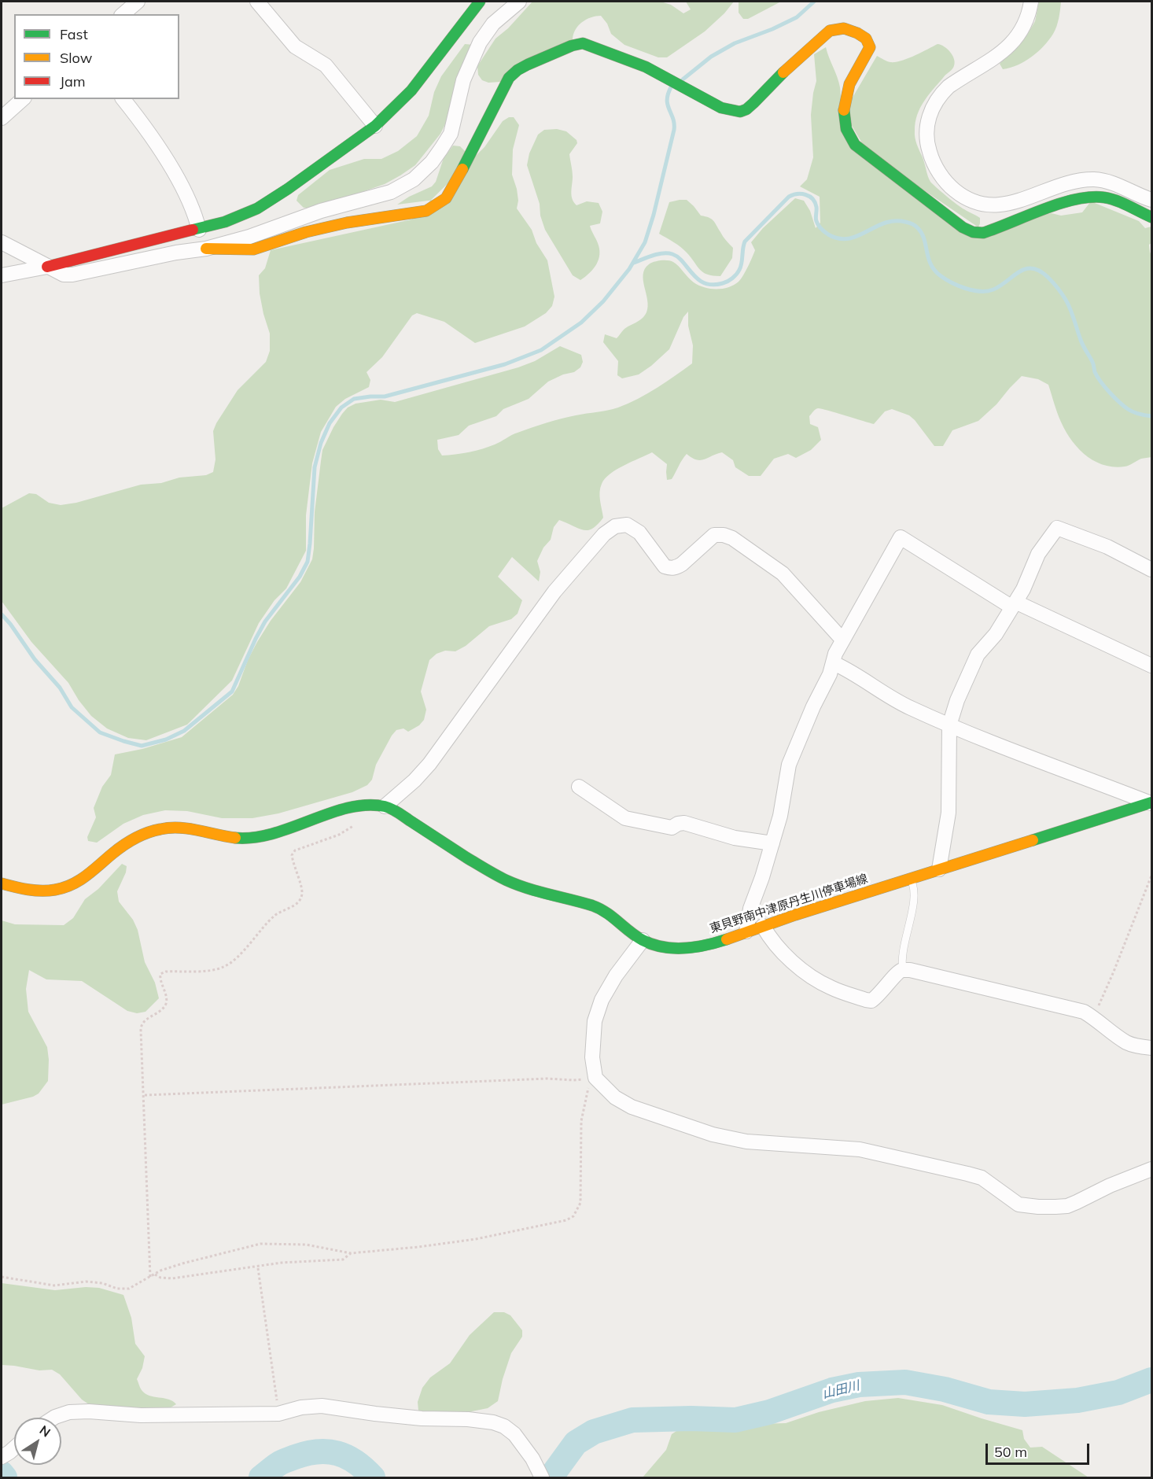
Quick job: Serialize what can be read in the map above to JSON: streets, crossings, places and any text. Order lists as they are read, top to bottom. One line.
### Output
{"streets":{"street":["東貝野南中津原丹生川停車場線"]},"water":["山田川"],"legend":["Fast","Slow","Jam"],"scale_bar":"50 m","north":"top right"}
